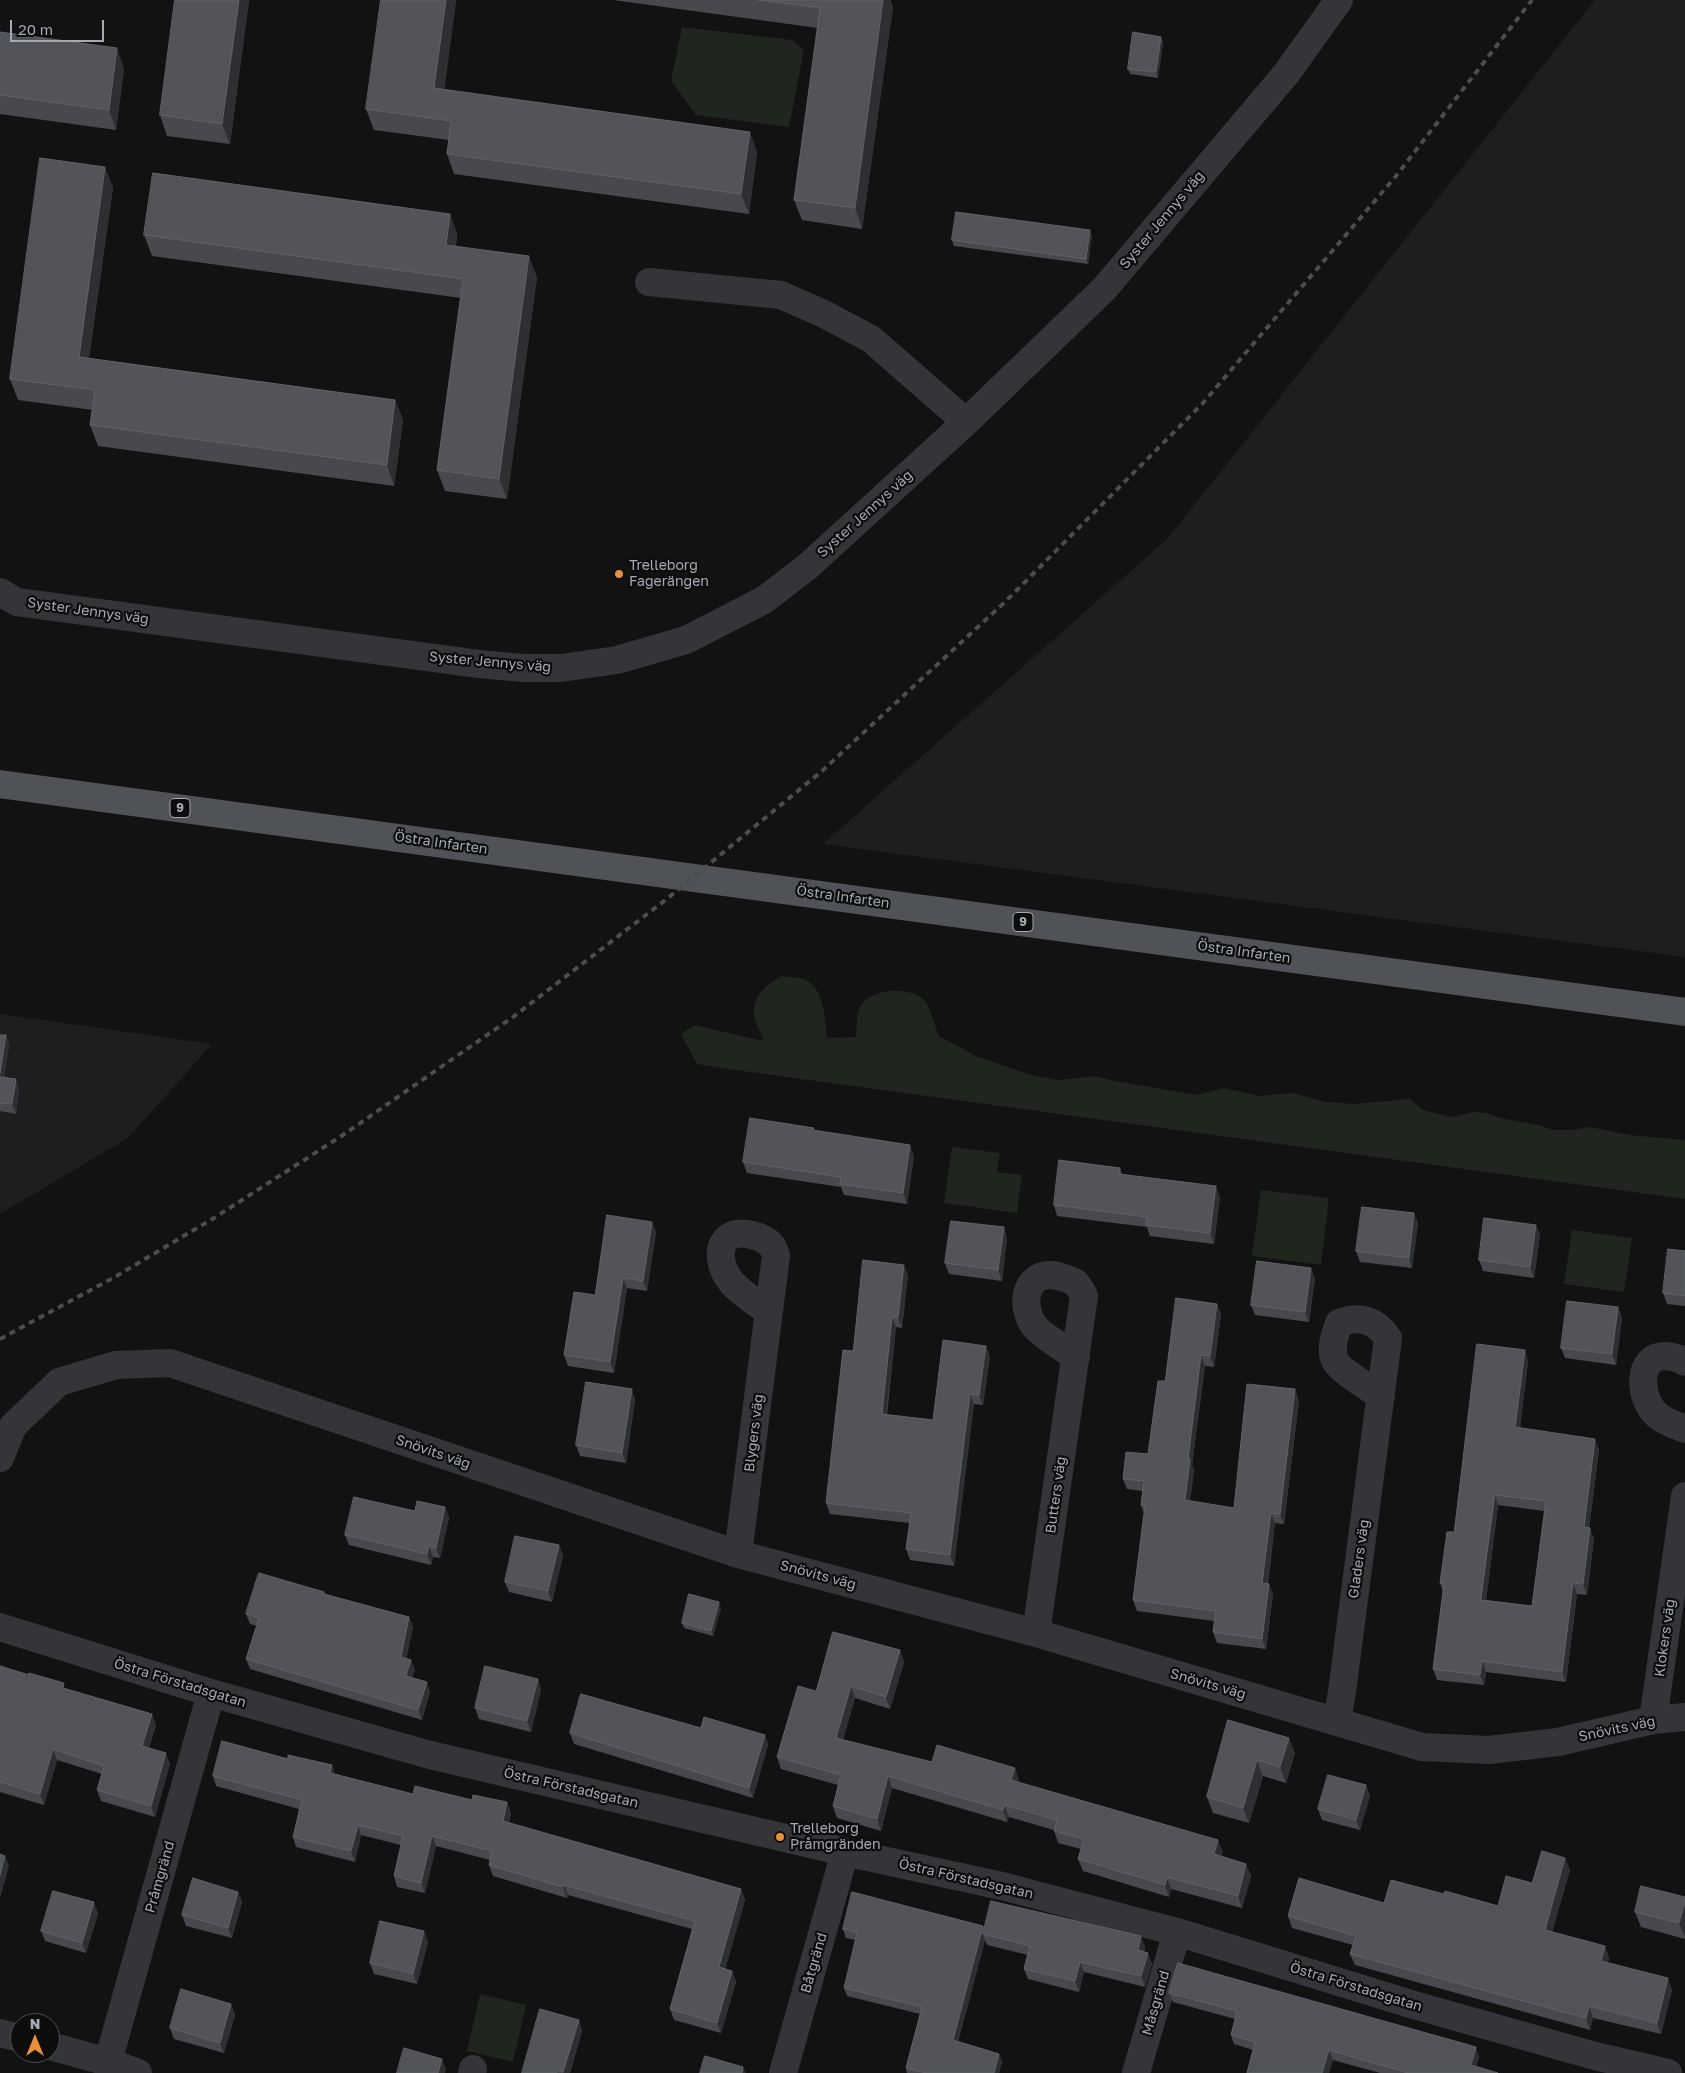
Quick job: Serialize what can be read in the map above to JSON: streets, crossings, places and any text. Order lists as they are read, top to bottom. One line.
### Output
{"streets":{"main road":["9","Östra Infarten"],"street":["Syster Jennys väg","Blygers väg","Snövits väg","Butters väg","Gladers väg","Klokers väg","Östra Förstadsgatan","Pråmgränd","Båtgränd","Måsgränd"]},"crossings":[["Blygers väg","Snövits väg"],["Snövits väg","Butters väg"],["Snövits väg","Gladers väg"],["Snövits väg","Klokers väg"],["Östra Förstadsgatan","Pråmgränd"],["Östra Förstadsgatan","Båtgränd"],["Östra Förstadsgatan","Måsgränd"]],"places":["Trelleborg Fagerängen","Trelleborg Pråmgränden"],"scale_bar":"20 m","north":"top"}
